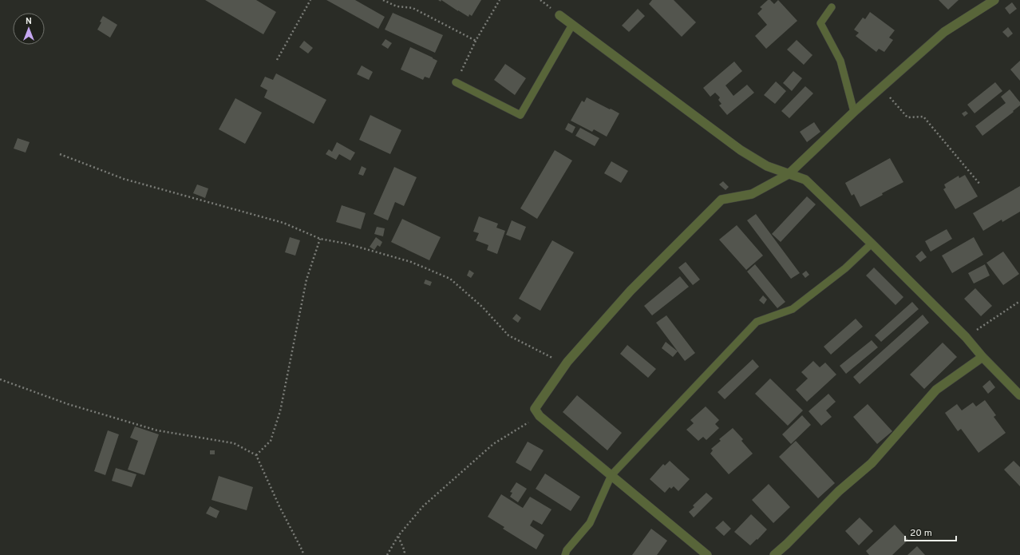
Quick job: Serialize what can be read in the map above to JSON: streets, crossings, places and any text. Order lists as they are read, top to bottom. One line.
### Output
{"scale_bar":"20 m","north":"top"}
